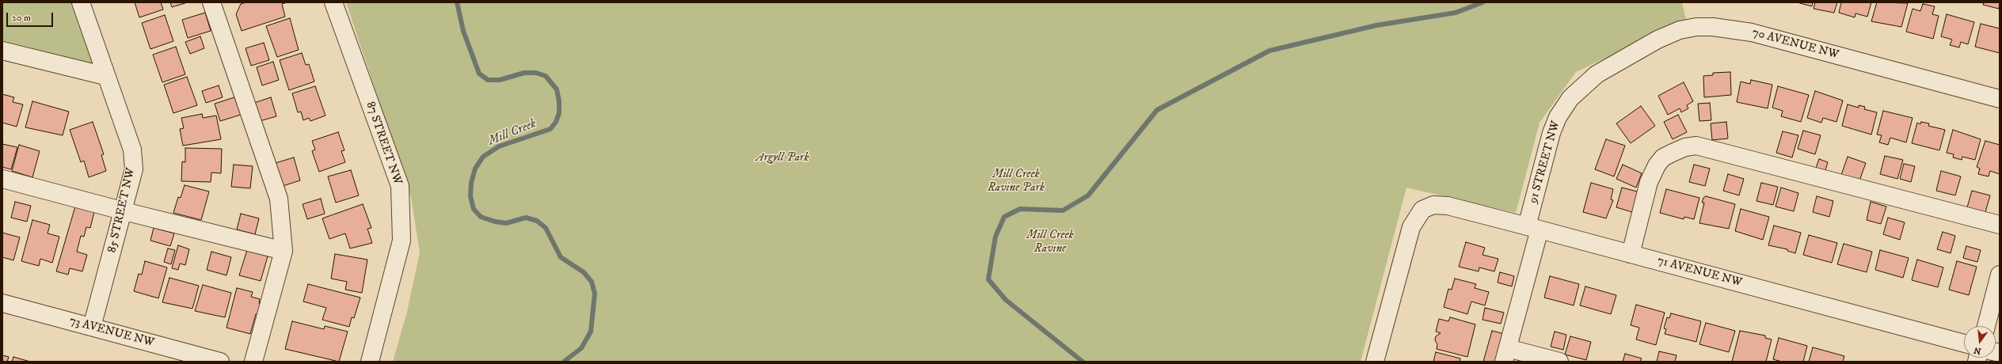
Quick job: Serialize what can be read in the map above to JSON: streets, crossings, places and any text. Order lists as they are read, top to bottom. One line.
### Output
{"streets":{"street":["70 AVENUE NW","87 STREET NW","91 STREET NW","85 STREET NW","71 AVENUE NW","73 AVENUE NW"]},"crossings":[["70 AVENUE NW","91 STREET NW"],["91 STREET NW","71 AVENUE NW"],["85 STREET NW","73 AVENUE NW"]],"water":["Mill Creek"],"parks":["Argyll Park","Mill Creek Ravine Park","Mill Creek Ravine"],"scale_bar":"20 m","north":"bottom"}
